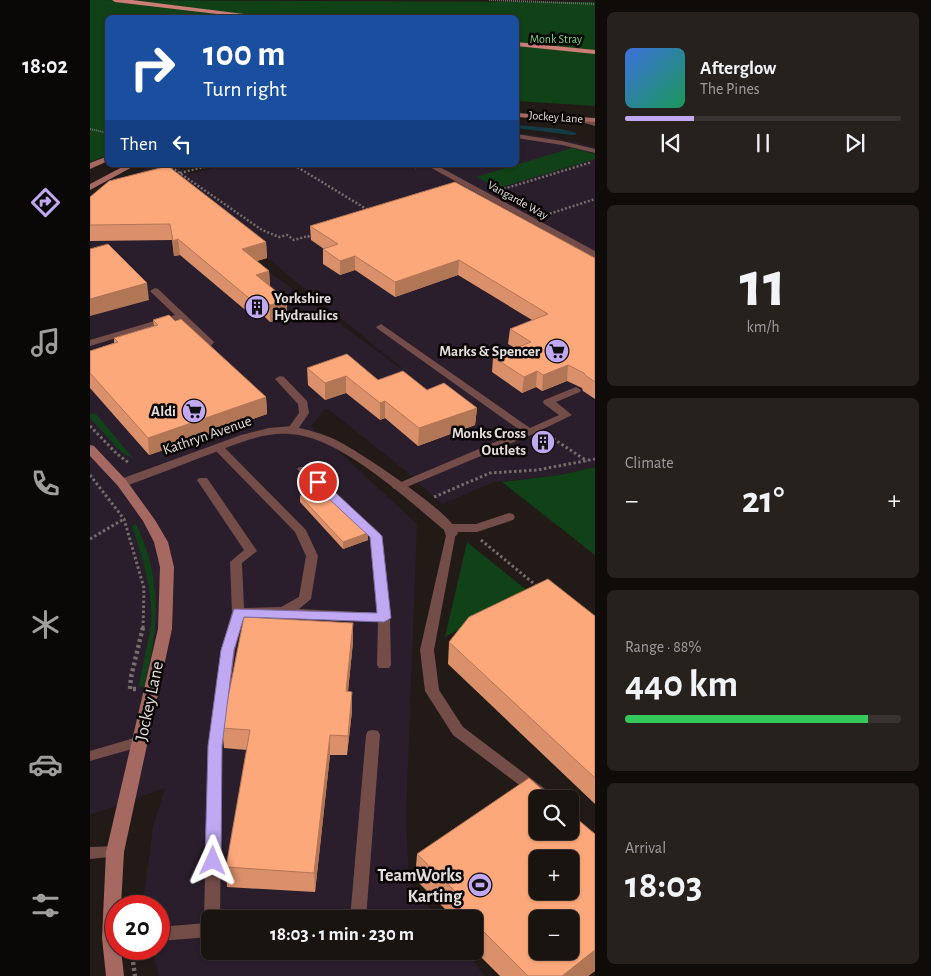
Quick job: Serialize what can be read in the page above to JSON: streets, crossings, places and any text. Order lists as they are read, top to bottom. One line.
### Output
{"streets":{"street":["Jockey Lane","Kathryn Avenue"],"lane":["Vangarde Way"]},"crossings":[["Jockey Lane","Kathryn Avenue"]],"parks":["Monk Stray"],"places":{"building":["Yorkshire Hydraulics","Monks Cross Outlets"],"supermarket":["Marks & Spencer","Aldi"],"sports":["TeamWorks Karting"]},"page":{"tabs":"18:02","turn":["100 m","Turn right"],"song":["Afterglow","The Pines"],"then":"Then","tile":[["11","km/h"],"Climate",["Range · 88%","440 km"],["Arrival","18:03"]],"heat":["−","21°","+"],"map_buttons":["+","−"],"limit":"20","trip":"18:03 · 1 min · 230 m"}}
